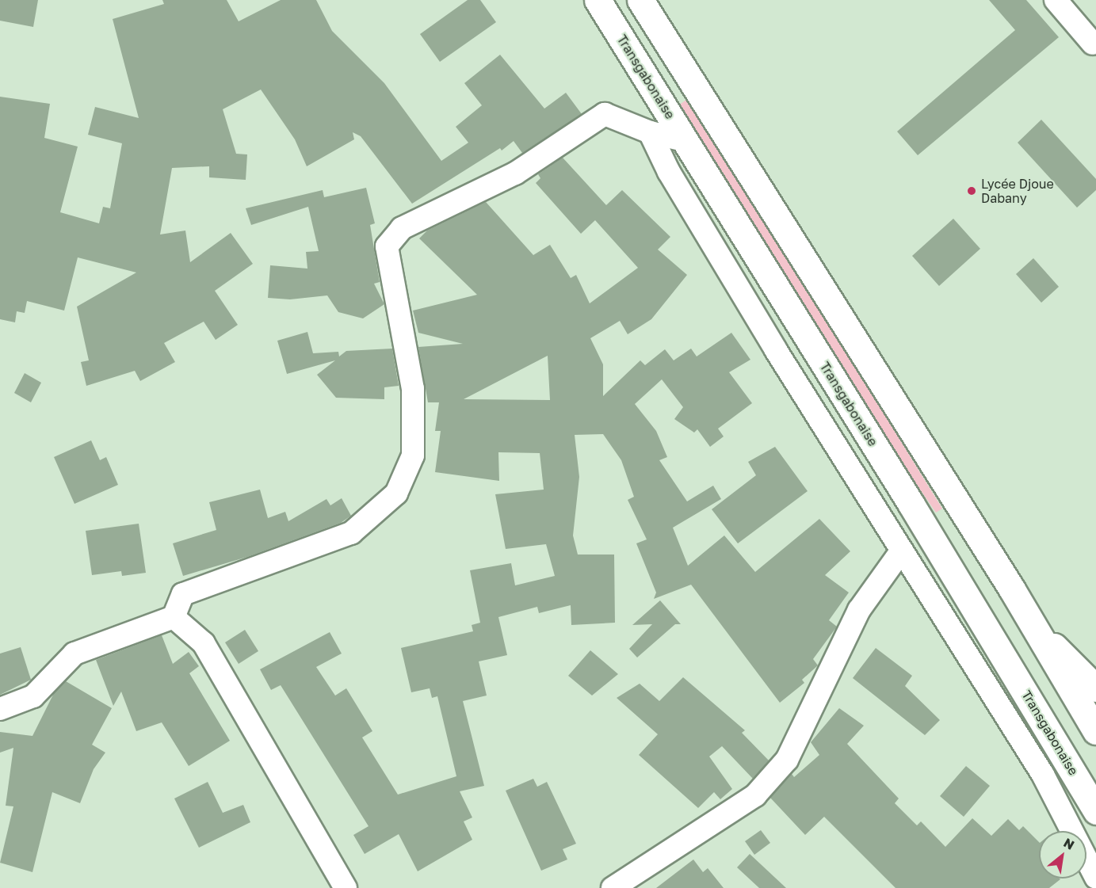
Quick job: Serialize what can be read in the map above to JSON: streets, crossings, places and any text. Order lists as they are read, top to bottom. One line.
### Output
{"streets":{"main road":["Transgabonaise"]},"places":["Lycée Djoue Dabany"],"north":"top right"}
